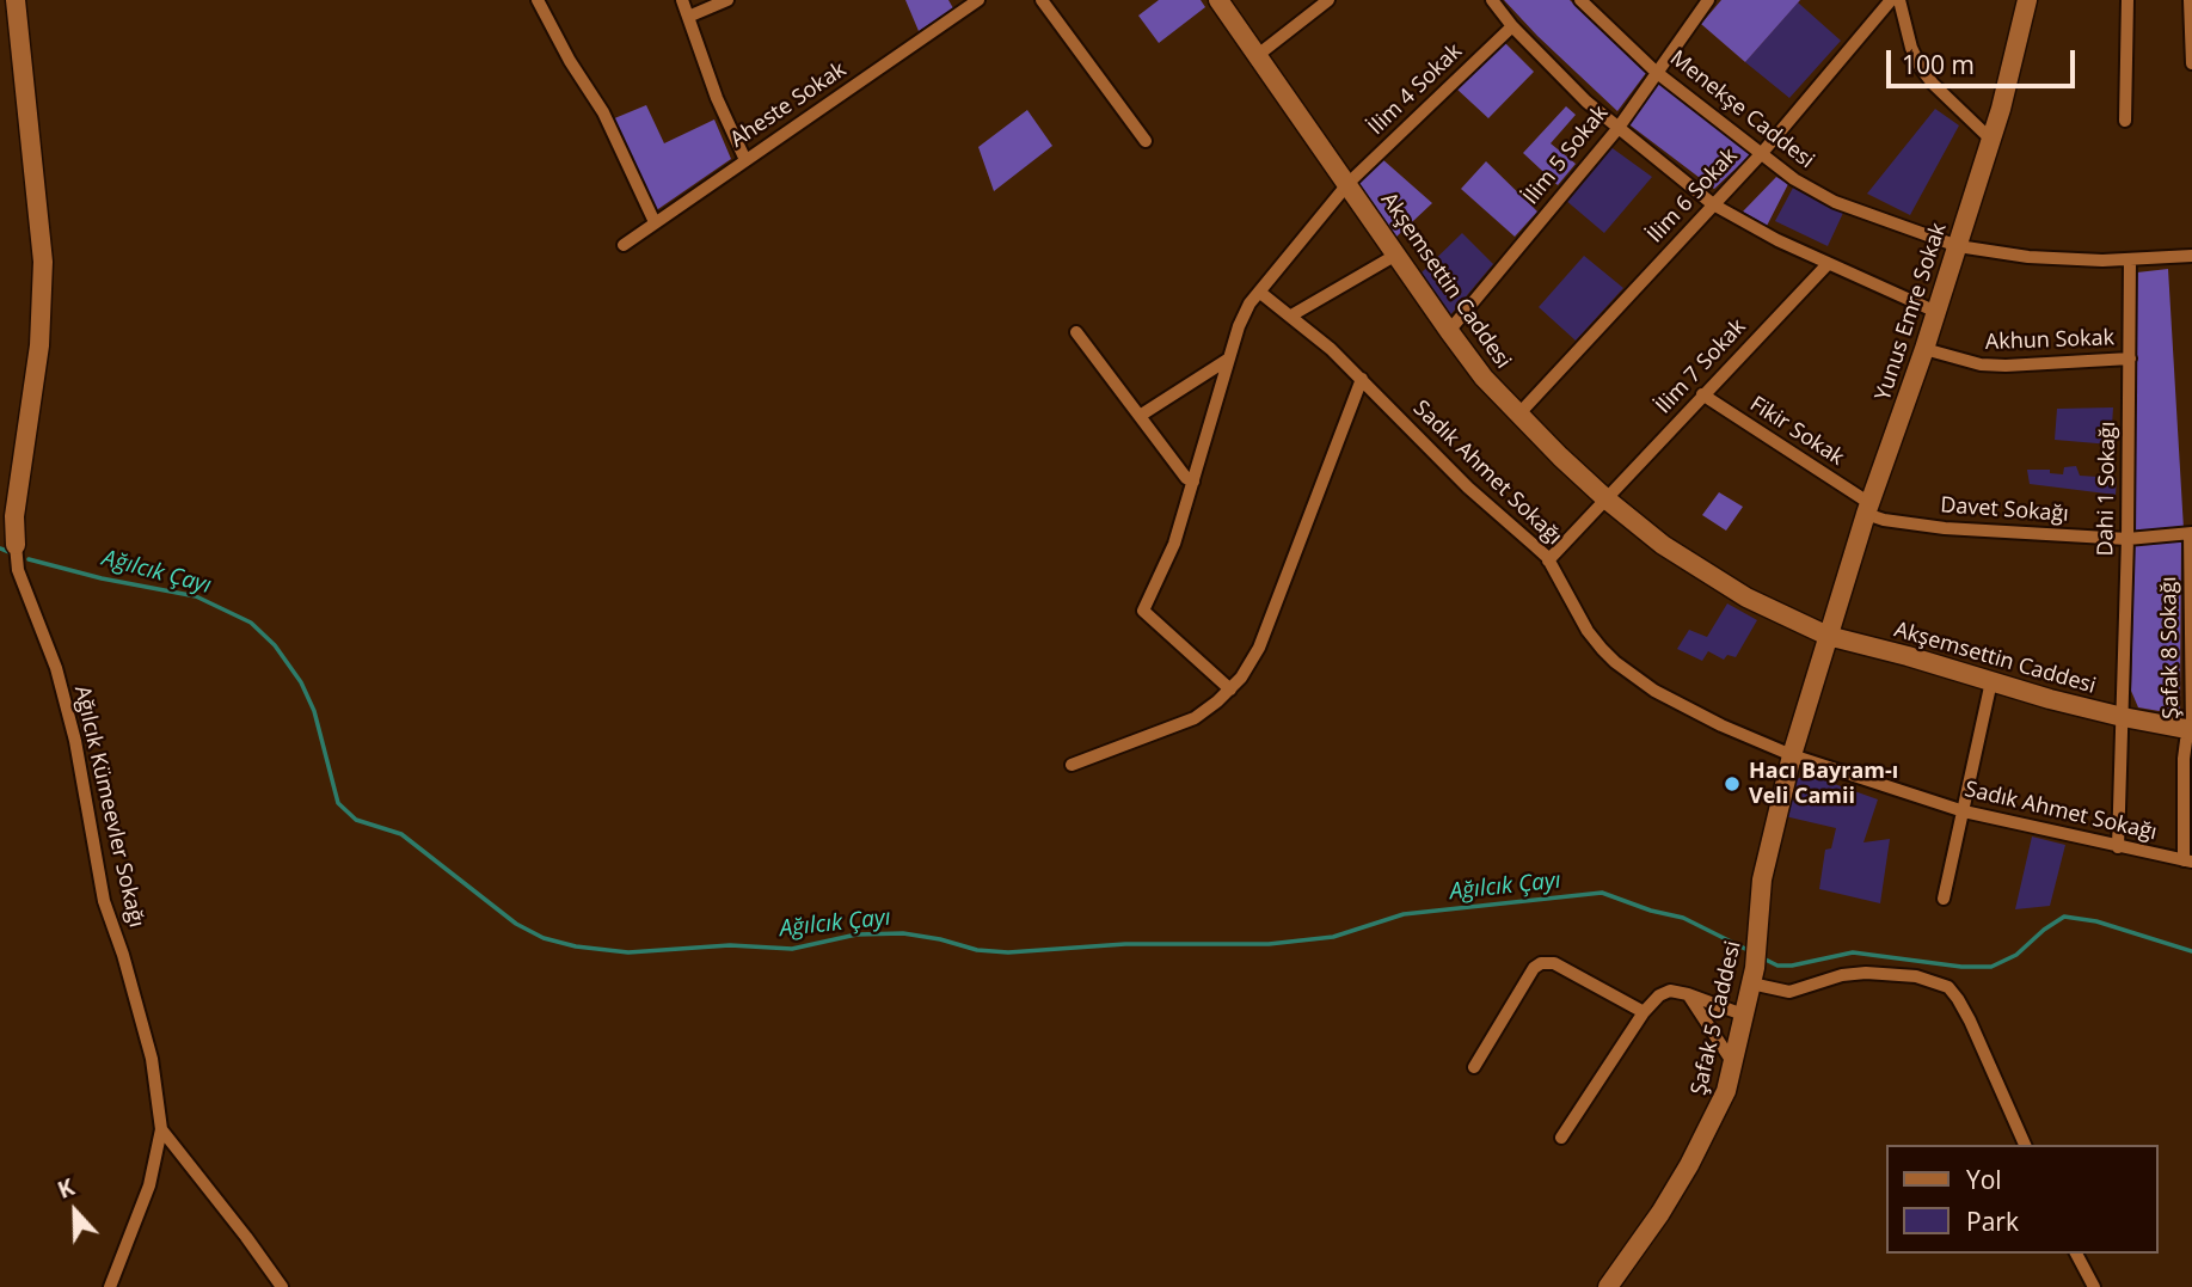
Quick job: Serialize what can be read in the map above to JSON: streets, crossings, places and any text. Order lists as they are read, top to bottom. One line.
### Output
{"streets":{"street":["İlim 4 Sokak","Aheste Sokak","Menekşe Caddesi","İlim 5 Sokak","İlim 6 Sokak","Akşemsettin Caddesi","Yunus Emre Sokak","Akhun Sokak","İlim 7 Sokak","Fikir Sokak","Sadık Ahmet Sokağı","Dahi 1 Sokağı","Davet Sokağı","Şafak 8 Sokağı","Ağılcık Kümeevler Sokağı","Şafak 5 Caddesi"]},"crossings":[["İlim 4 Sokak","Akşemsettin Caddesi"],["İlim 4 Sokak","Sadık Ahmet Sokağı"],["Menekşe Caddesi","İlim 5 Sokak"],["Menekşe Caddesi","İlim 6 Sokak"],["Menekşe Caddesi","Yunus Emre Sokak"],["Menekşe Caddesi","Dahi 1 Sokağı"],["İlim 5 Sokak","Akşemsettin Caddesi"],["İlim 6 Sokak","Akşemsettin Caddesi"],["Akşemsettin Caddesi","Yunus Emre Sokak"],["Akşemsettin Caddesi","İlim 7 Sokak"],["Akşemsettin Caddesi","Dahi 1 Sokağı"],["Akşemsettin Caddesi","Şafak 8 Sokağı"],["Akşemsettin Caddesi","Şafak 5 Caddesi"],["Yunus Emre Sokak","Akhun Sokak"],["Yunus Emre Sokak","Fikir Sokak"],["Yunus Emre Sokak","Davet Sokağı"],["Yunus Emre Sokak","Şafak 5 Caddesi"],["Akhun Sokak","Dahi 1 Sokağı"],["İlim 7 Sokak","Fikir Sokak"],["İlim 7 Sokak","Sadık Ahmet Sokağı"],["Fikir Sokak","Davet Sokağı"],["Sadık Ahmet Sokağı","Dahi 1 Sokağı"],["Sadık Ahmet Sokağı","Şafak 8 Sokağı"],["Sadık Ahmet Sokağı","Şafak 5 Caddesi"],["Dahi 1 Sokağı","Davet Sokağı"],["Davet Sokağı","Şafak 8 Sokağı"]],"water":["Ağılcık Çayı"],"places":["Hacı Bayram-ı Veli Camii"],"legend":["Yol","Park"],"scale_bar":"100 m","north":"top"}
